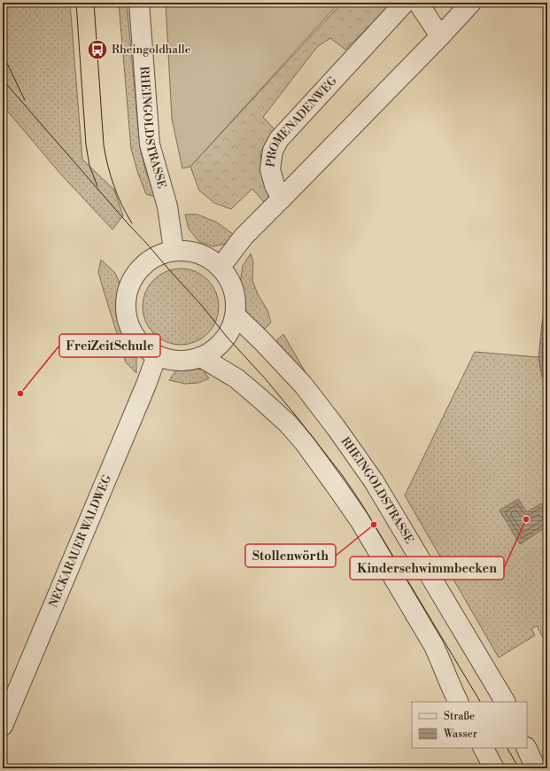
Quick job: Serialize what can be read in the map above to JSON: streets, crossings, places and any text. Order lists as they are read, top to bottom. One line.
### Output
{"streets":{"street":["PROMENADENWEG","RHEINGOLDSTRASSE","NECKARAUER WALDWEG"]},"crossings":[["RHEINGOLDSTRASSE","NECKARAUER WALDWEG"]],"places":{"bus stop":["Rheingoldhalle"],"other":["FreiZeitSchule","Kinderschwimmbecken","Stollenwörth"]},"legend":["Straße","Wasser"]}
